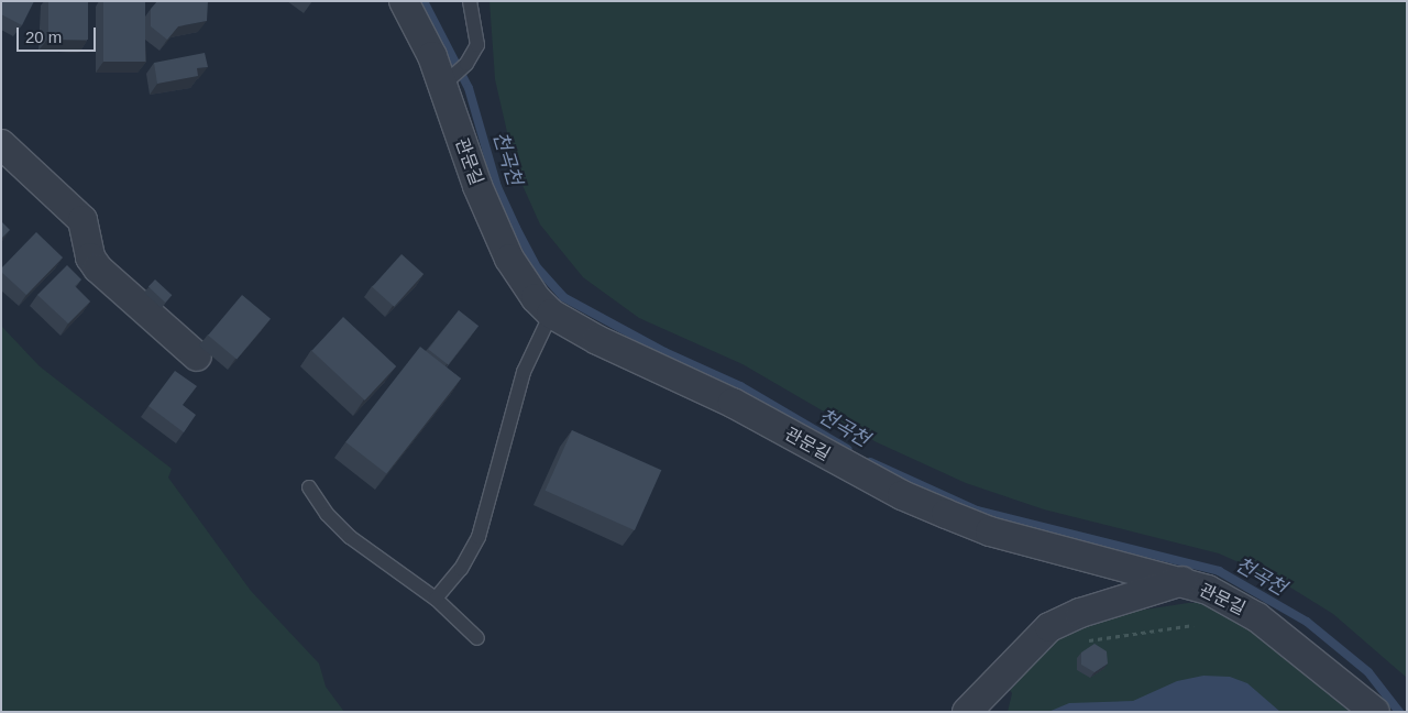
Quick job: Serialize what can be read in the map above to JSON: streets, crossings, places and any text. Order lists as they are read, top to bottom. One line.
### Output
{"streets":{"street":["관문길"]},"water":["천곡천"],"scale_bar":"20 m"}
